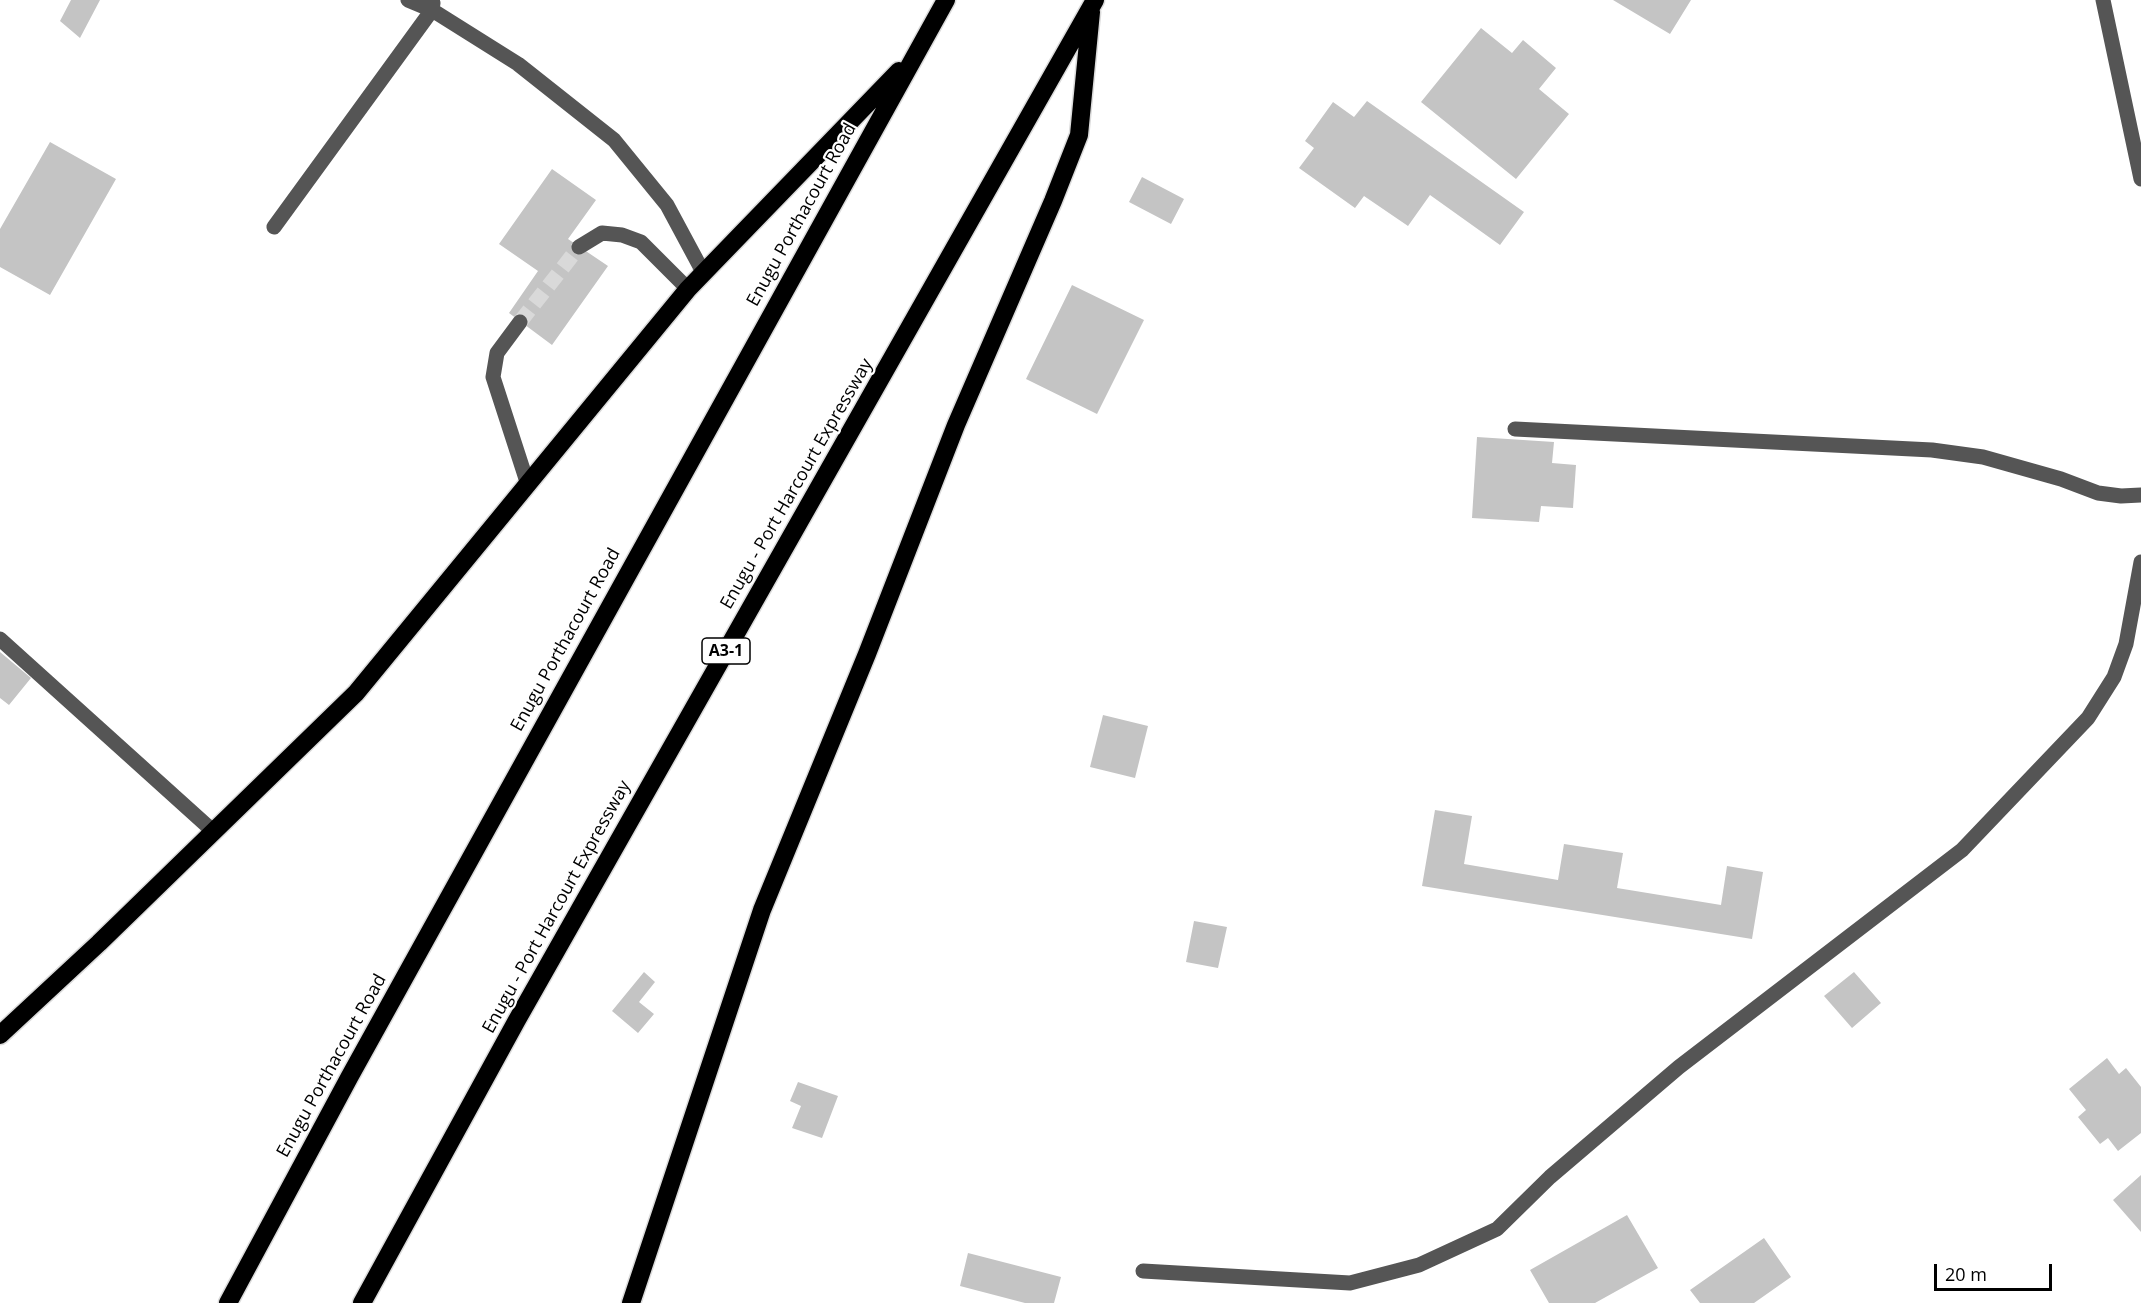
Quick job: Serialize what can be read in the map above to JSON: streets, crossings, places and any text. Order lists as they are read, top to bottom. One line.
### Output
{"streets":{"highway":["Enugu Porthacourt Road","Enugu - Port Harcourt Expressway","A3-1"]},"scale_bar":"20 m"}
